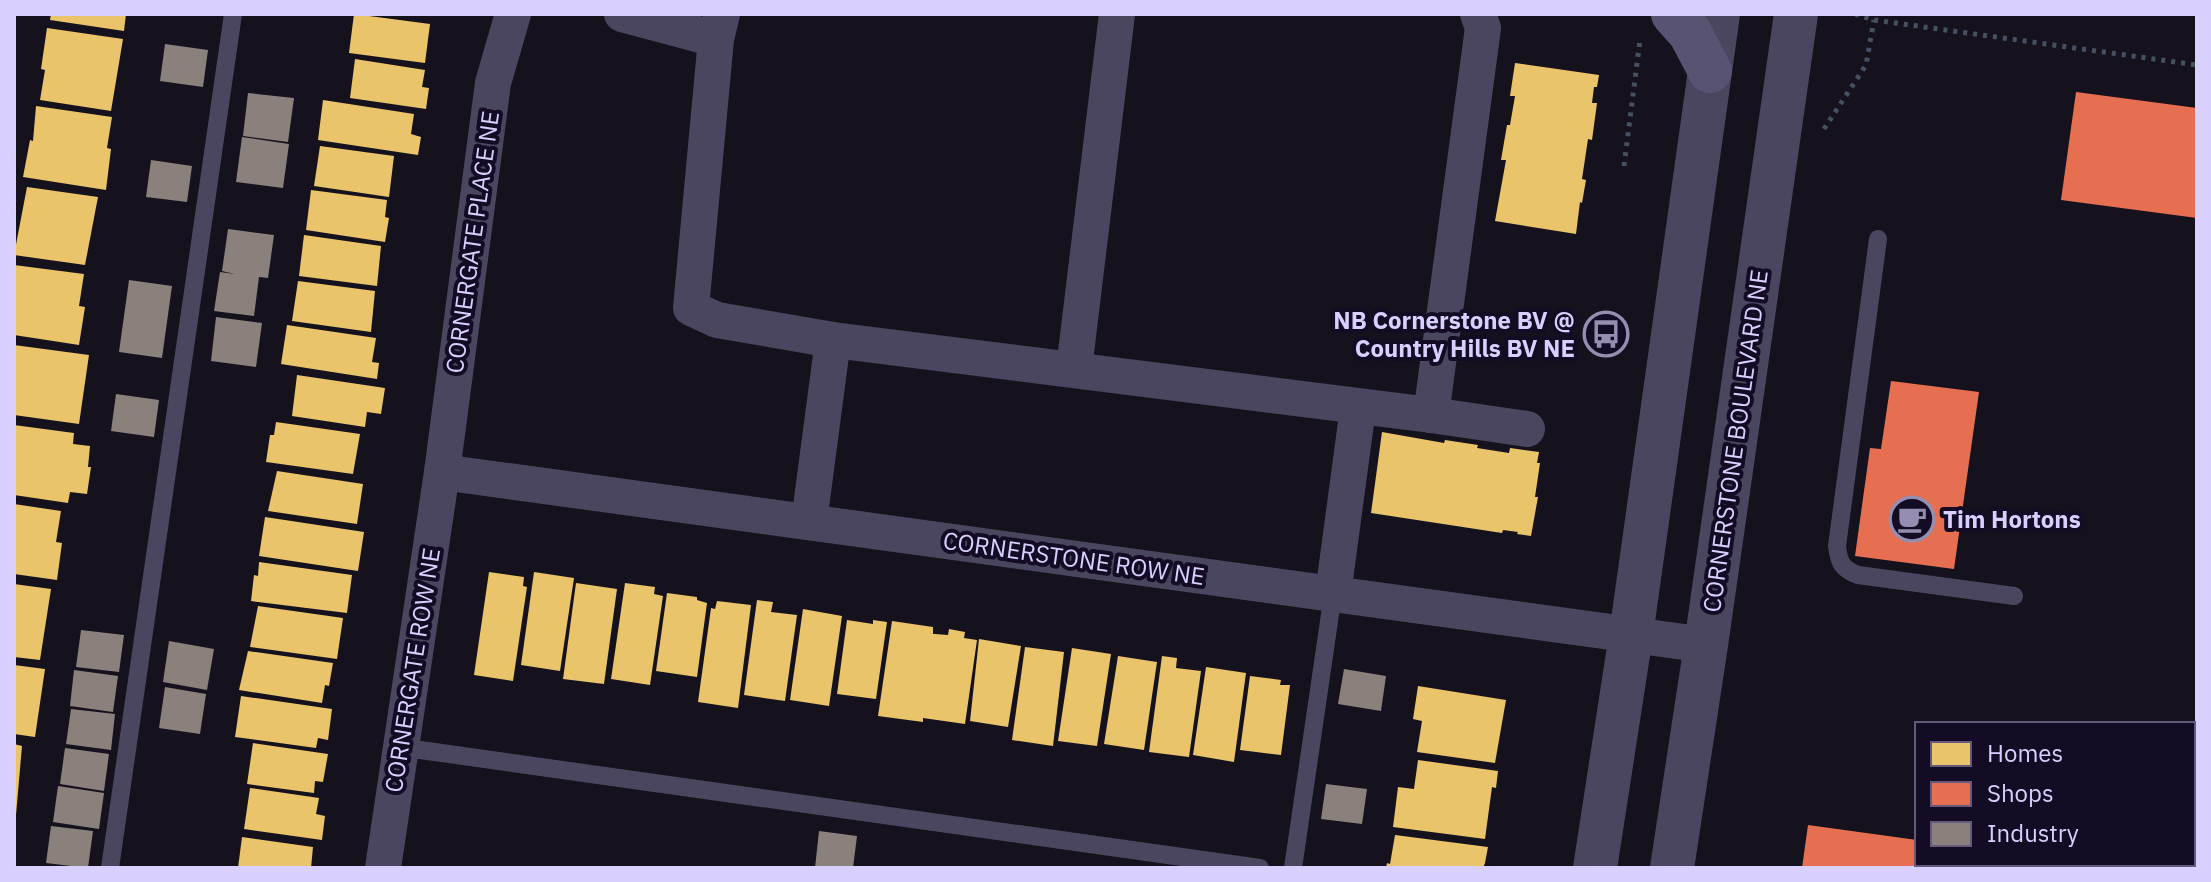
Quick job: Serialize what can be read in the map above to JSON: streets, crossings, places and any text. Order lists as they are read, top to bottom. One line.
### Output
{"streets":{"street":["CORNERGATE PLACE NE","CORNERSTONE BOULEVARD NE","CORNERSTONE ROW NE","CORNERGATE ROW NE"]},"crossings":[["CORNERGATE PLACE NE","CORNERSTONE ROW NE"],["CORNERGATE PLACE NE","CORNERGATE ROW NE"],["CORNERSTONE BOULEVARD NE","CORNERSTONE ROW NE"],["CORNERSTONE ROW NE","CORNERGATE ROW NE"]],"places":{"bus stop":["NB Cornerstone BV @ Country Hills BV NE"],"cafe":["Tim Hortons"]},"legend":["Homes","Shops","Industry"]}
